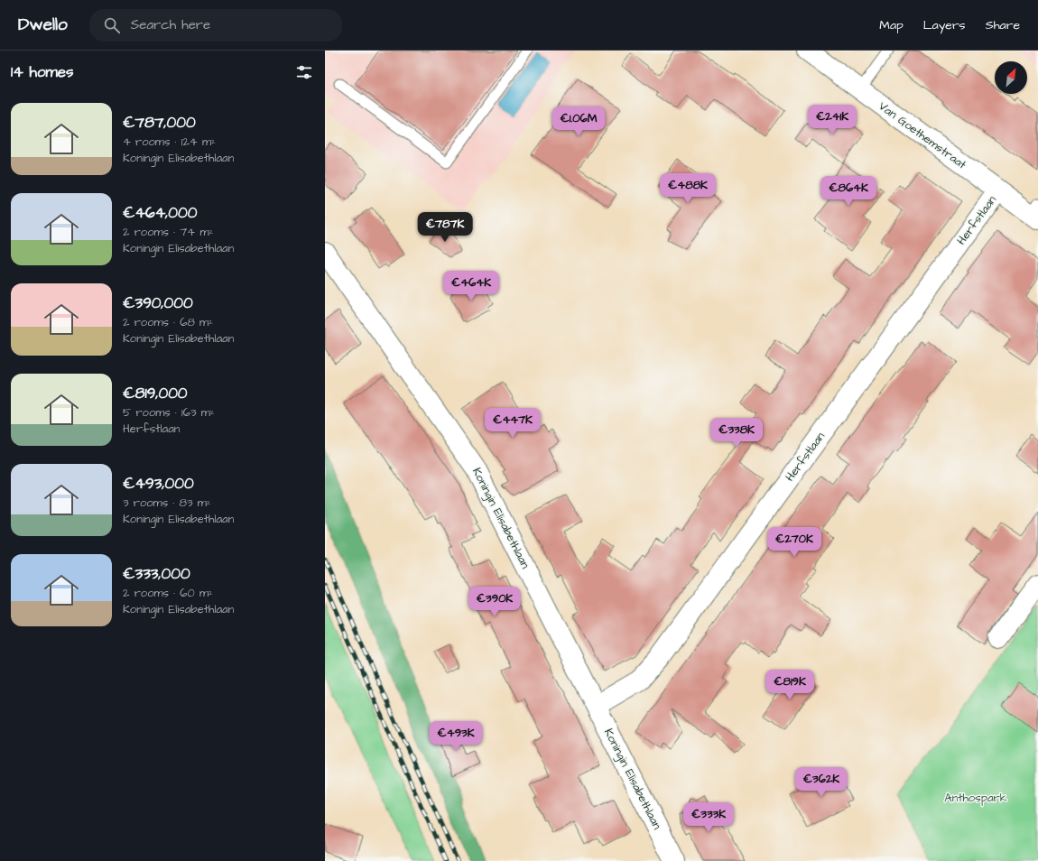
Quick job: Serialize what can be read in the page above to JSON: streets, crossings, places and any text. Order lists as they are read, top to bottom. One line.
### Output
{"streets":{"street":["Van Goethemstraat","Herfstlaan","Koningin Elisabethlaan"]},"crossings":[["Van Goethemstraat","Herfstlaan"],["Herfstlaan","Koningin Elisabethlaan"]],"parks":["Anthospark"],"north":"top right","page":{"header":"Dwello","search":"Search here","nav":["Map","Layers","Share"],"heading":"14 homes","list":[{"name":"€787,000","note":"4 rooms · 124 m² · Koningin Elisabethlaan"},{"name":"€464,000","note":"2 rooms · 74 m² · Koningin Elisabethlaan"},{"name":"€390,000","note":"2 rooms · 68 m² · Koningin Elisabethlaan"},{"name":"€819,000","note":"5 rooms · 163 m² · Herfstlaan"},{"name":"€493,000","note":"3 rooms · 83 m² · Koningin Elisabethlaan"},{"name":"€333,000","note":"2 rooms · 60 m² · Koningin Elisabethlaan"}],"price":["€241K","€1.06M","€488K","€864K","€787K","€464K","€447K","€338K","€270K","€390K","€819K","€493K","€362K","€333K"]}}
